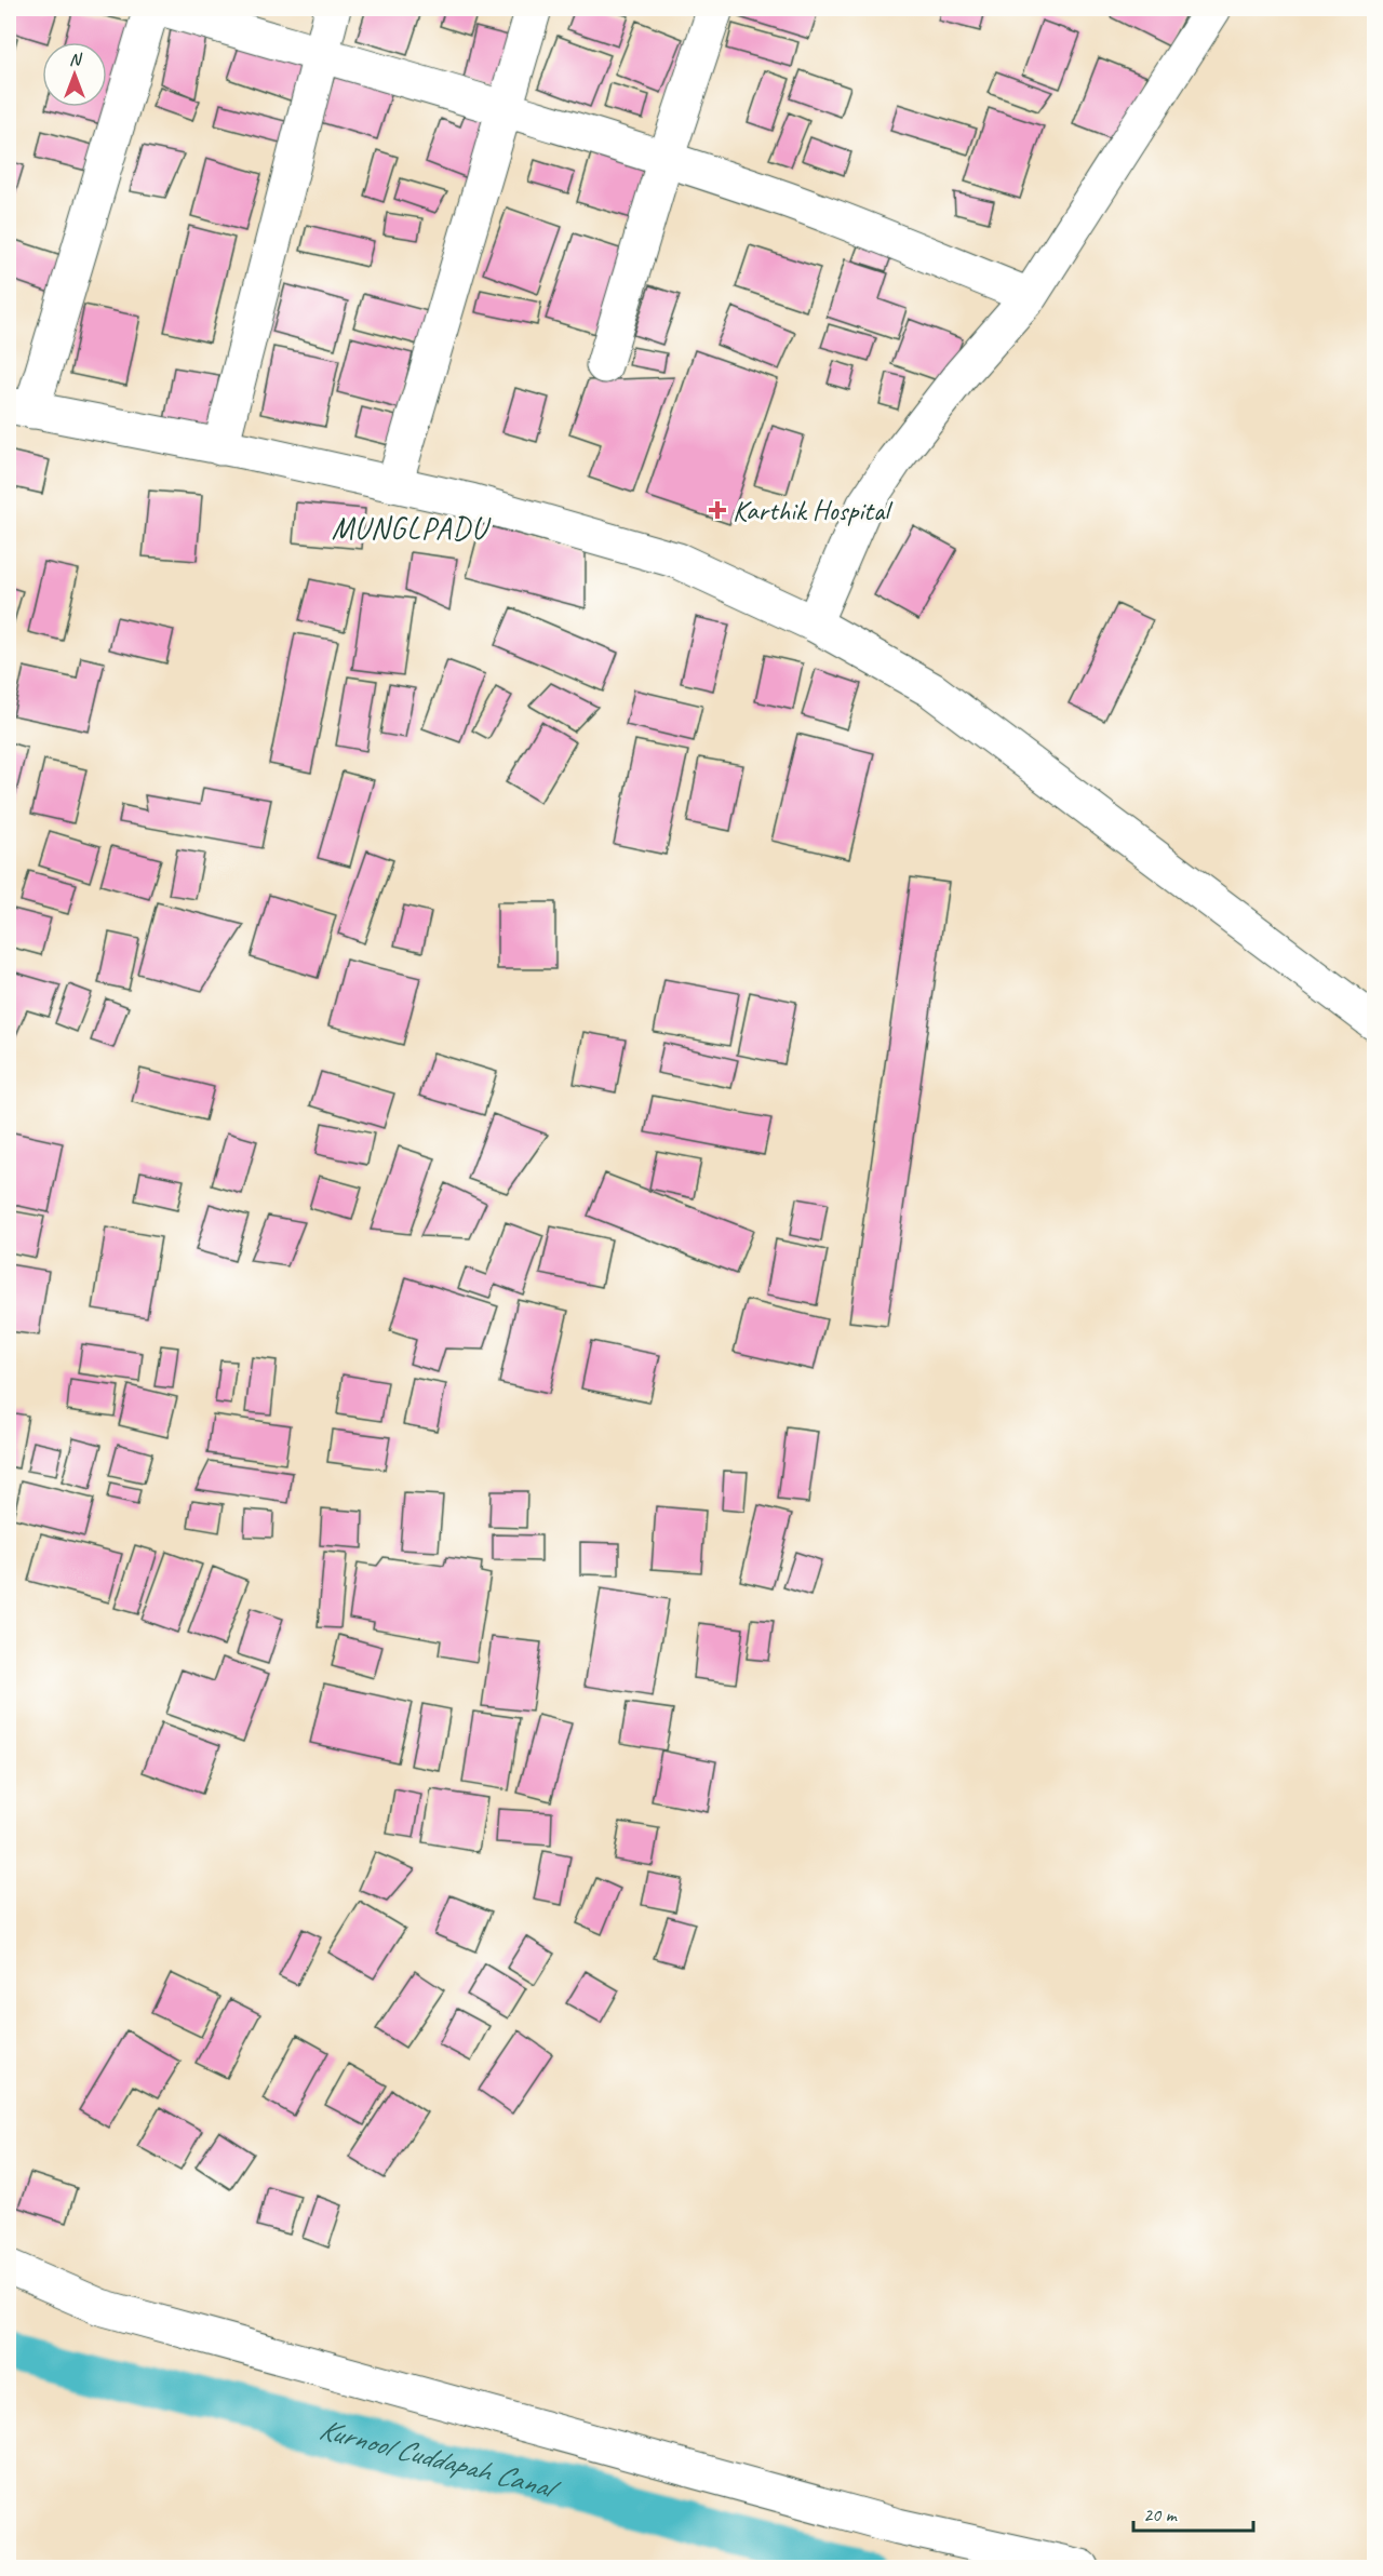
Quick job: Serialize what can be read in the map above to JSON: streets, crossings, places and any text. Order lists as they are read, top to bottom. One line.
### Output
{"districts":["MUNGLPADU"],"water":["Kurnool Cuddapah Canal"],"places":{"health":["Karthik Hospital"]},"scale_bar":"20 m","north":"top"}
